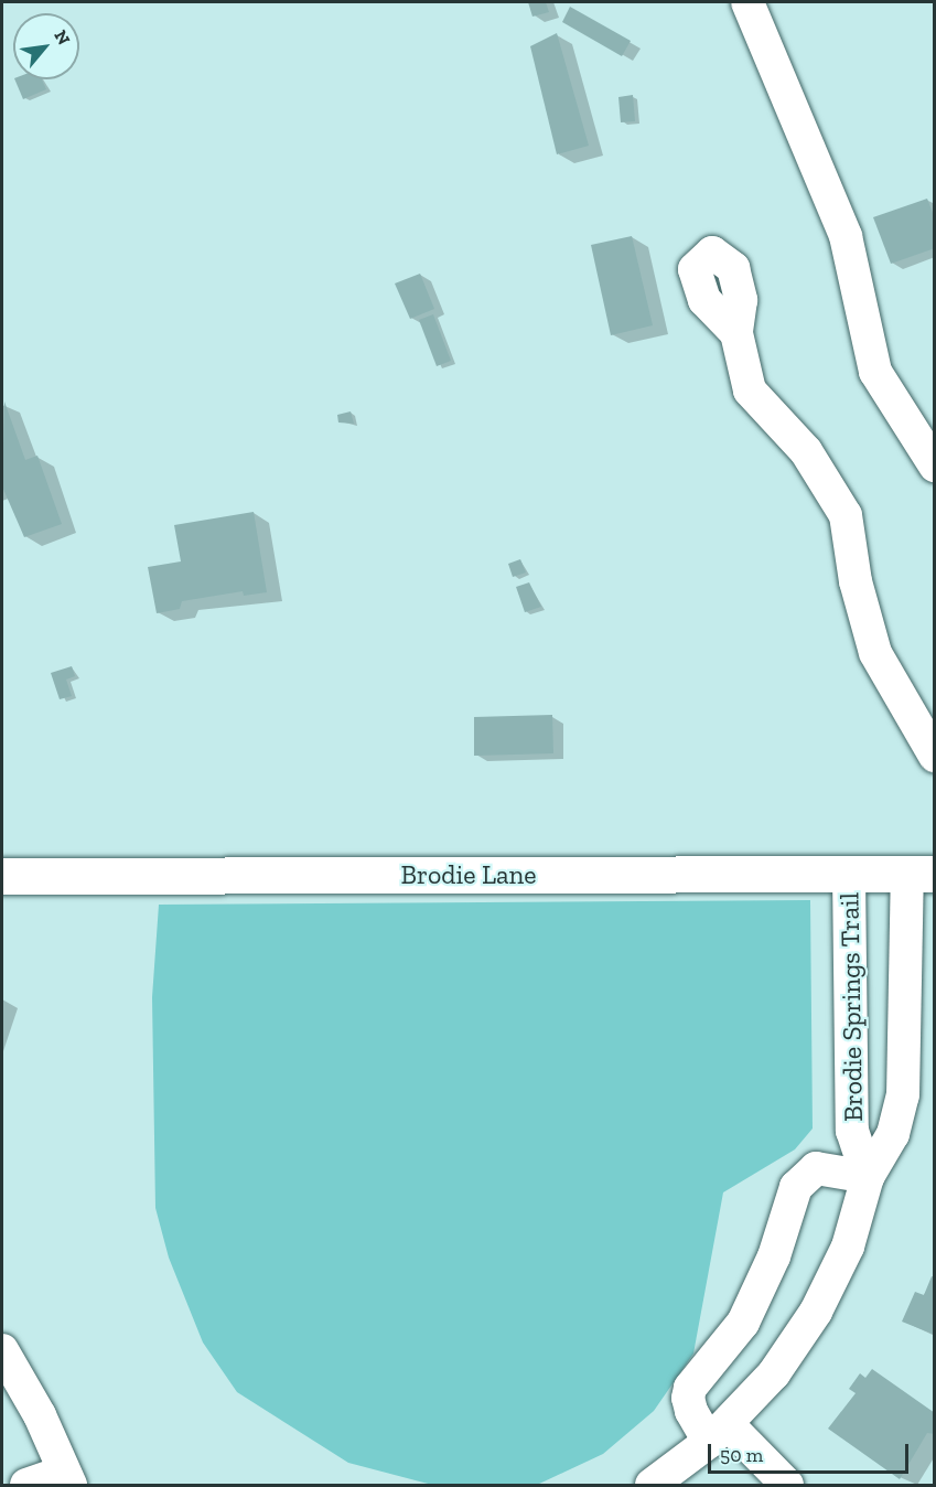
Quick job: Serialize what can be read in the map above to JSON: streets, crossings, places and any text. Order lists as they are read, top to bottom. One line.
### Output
{"streets":{"main road":["Brodie Lane"],"street":["Brodie Springs Trail"]},"crossings":[["Brodie Lane","Brodie Springs Trail"]],"scale_bar":"50 m","north":"top right"}
